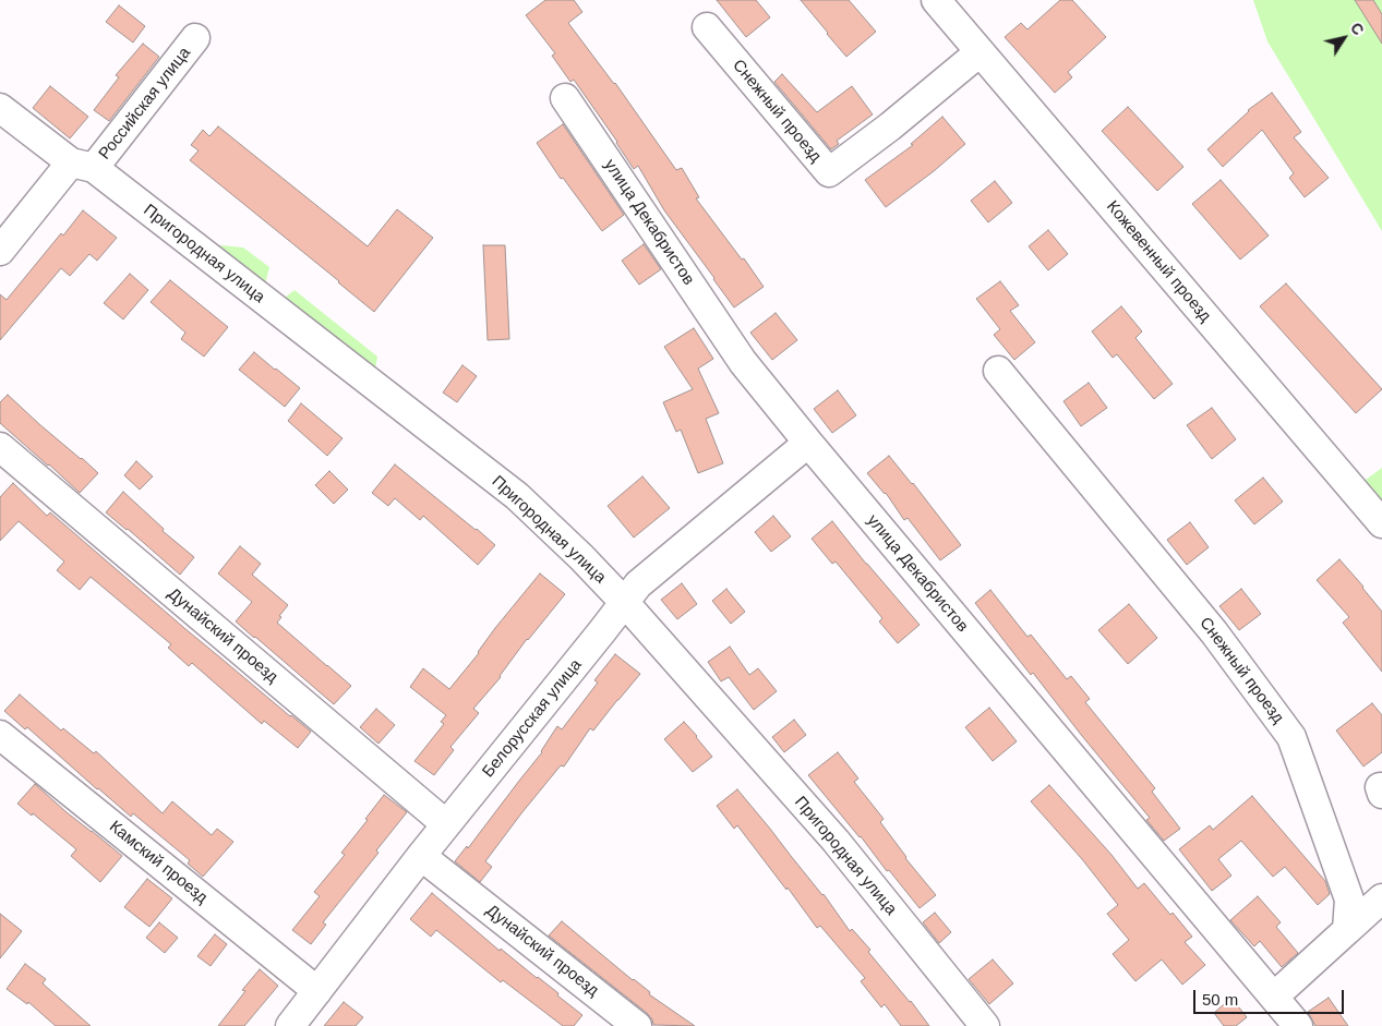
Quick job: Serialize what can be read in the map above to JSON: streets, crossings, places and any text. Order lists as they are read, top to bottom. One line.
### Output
{"streets":{"street":["Российская улица","Снежный проезд","улица Декабристов","Пригородная улица","Кожевенный проезд","Дунайский проезд","Белорусская улица","Камский проезд"]},"crossings":[["Российская улица","Пригородная улица"],["Снежный проезд","Кожевенный проезд"],["улица Декабристов","Белорусская улица"],["Пригородная улица","Белорусская улица"],["Дунайский проезд","Белорусская улица"],["Белорусская улица","Камский проезд"]],"scale_bar":"50 m","north":"top right"}
